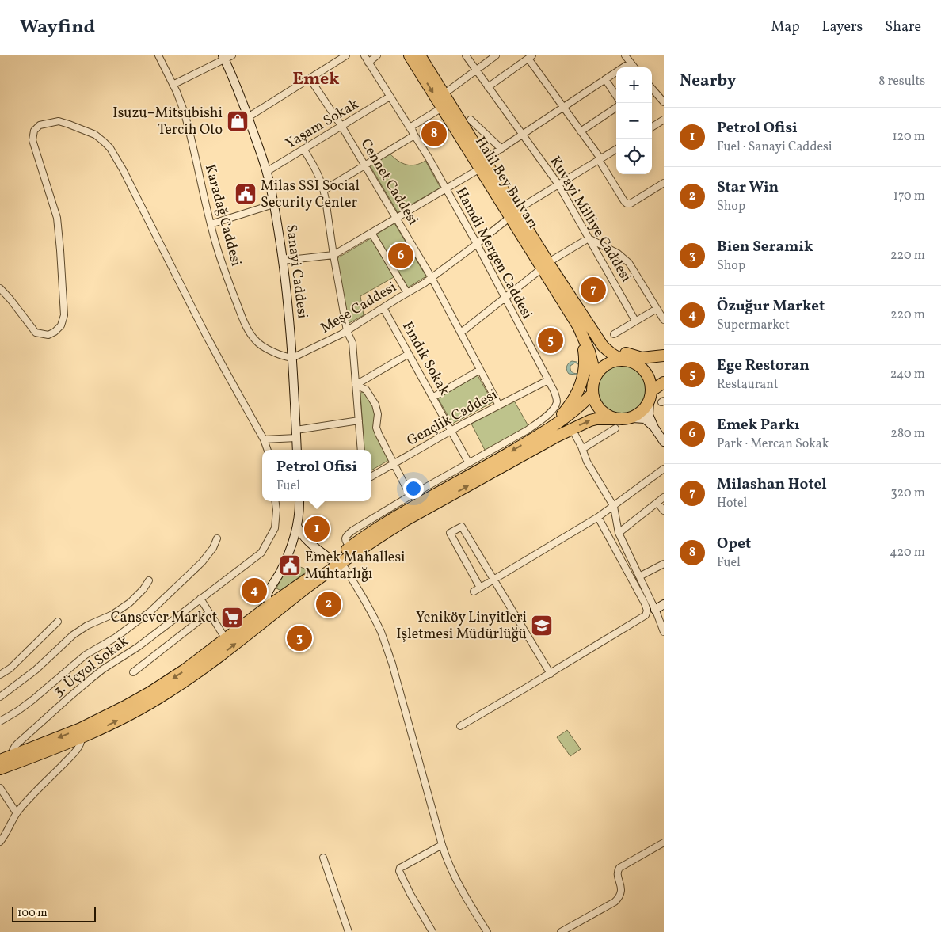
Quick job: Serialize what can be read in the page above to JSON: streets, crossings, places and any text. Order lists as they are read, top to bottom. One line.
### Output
{"streets":{"highway":["Halil Bey Bulvarı"],"street":["Yaşam Sokak","Cennet Caddesi","Karadağ Caddesi","Kuvayi Milliye Caddesi","Hamdi Mergen Caddesi","Sanayi Caddesi","Meşe Caddesi","Fındık Sokak","Gençlik Caddesi","3. Üçyol Sokak"]},"crossings":[["Yaşam Sokak","Cennet Caddesi"],["Yaşam Sokak","Hamdi Mergen Caddesi"],["Yaşam Sokak","Sanayi Caddesi"],["Cennet Caddesi","Meşe Caddesi"],["Cennet Caddesi","Gençlik Caddesi"],["Halil Bey Bulvarı","Meşe Caddesi"],["Karadağ Caddesi","Sanayi Caddesi"],["Karadağ Caddesi","Meşe Caddesi"],["Kuvayi Milliye Caddesi","Meşe Caddesi"],["Hamdi Mergen Caddesi","Meşe Caddesi"],["Hamdi Mergen Caddesi","Fındık Sokak"],["Hamdi Mergen Caddesi","Gençlik Caddesi"],["Sanayi Caddesi","Meşe Caddesi"],["Meşe Caddesi","Fındık Sokak"],["Fındık Sokak","Gençlik Caddesi"]],"districts":["Emek"],"places":{"shop":["Isuzu–Mitsubishi Tercih Oto"],"public building":["Milas SSI Social Security Center","Emek Mahallesi Muhtarlığı"],"supermarket":["Cansever Market"],"school or university":["Yeniköy Linyitleri Işletmesi Müdürlüğü"]},"scale_bar":"100 m","page":{"header":"Wayfind","nav":["Map","Layers","Share"],"heading":["Nearby","8 results"],"map_buttons":["+","−"],"list":[{"mark":"1","name":"Petrol Ofisi","note":"Fuel · Sanayi Caddesi","value":"120 m"},{"mark":"2","name":"Star Win","note":"Shop","value":"170 m"},{"mark":"3","name":"Bien Seramik","note":"Shop","value":"220 m"},{"mark":"4","name":"Özuğur Market","note":"Supermarket","value":"220 m"},{"mark":"5","name":"Ege Restoran","note":"Restaurant","value":"240 m"},{"mark":"6","name":"Emek Parkı","note":"Park · Mercan Sokak","value":"280 m"},{"mark":"7","name":"Milashan Hotel","note":"Hotel","value":"320 m"},{"mark":"8","name":"Opet","note":"Fuel","value":"420 m"}],"pins":["8","6","7","5","1","4","2","3"],"popup":["Petrol Ofisi","Fuel"],"scale":"100 m"}}
